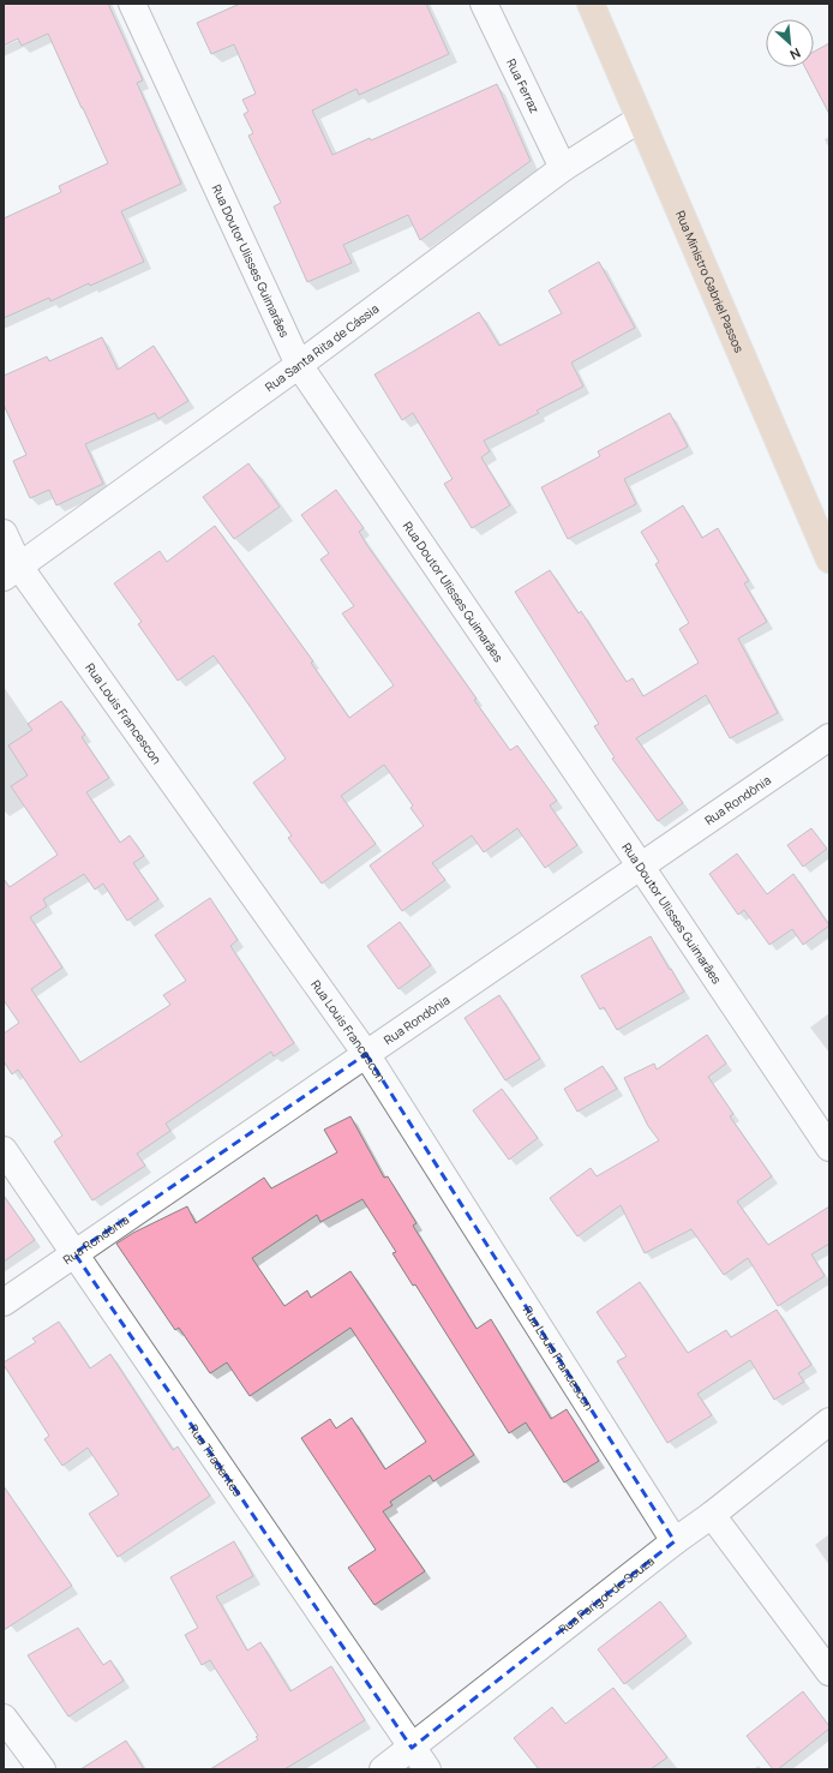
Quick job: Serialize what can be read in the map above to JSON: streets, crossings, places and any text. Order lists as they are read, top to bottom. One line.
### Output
{"streets":{"main road":["Rua Ministro Gabriel Passos"],"street":["Rua Ferraz","Rua Doutor Ulisses Guimarães","Rua Santa Rita de Cássia","Rua Louis Francescon","Rua Rondônia","Rua Tiradentes","Rua Parigot de Souza"]},"crossings":[["Rua Ferraz","Rua Santa Rita de Cássia"],["Rua Doutor Ulisses Guimarães","Rua Santa Rita de Cássia"],["Rua Doutor Ulisses Guimarães","Rua Rondônia"],["Rua Ministro Gabriel Passos","Rua Santa Rita de Cássia"],["Rua Santa Rita de Cássia","Rua Louis Francescon"],["Rua Louis Francescon","Rua Rondônia"],["Rua Louis Francescon","Rua Parigot de Souza"],["Rua Rondônia","Rua Tiradentes"],["Rua Tiradentes","Rua Parigot de Souza"]],"north":"bottom right"}
